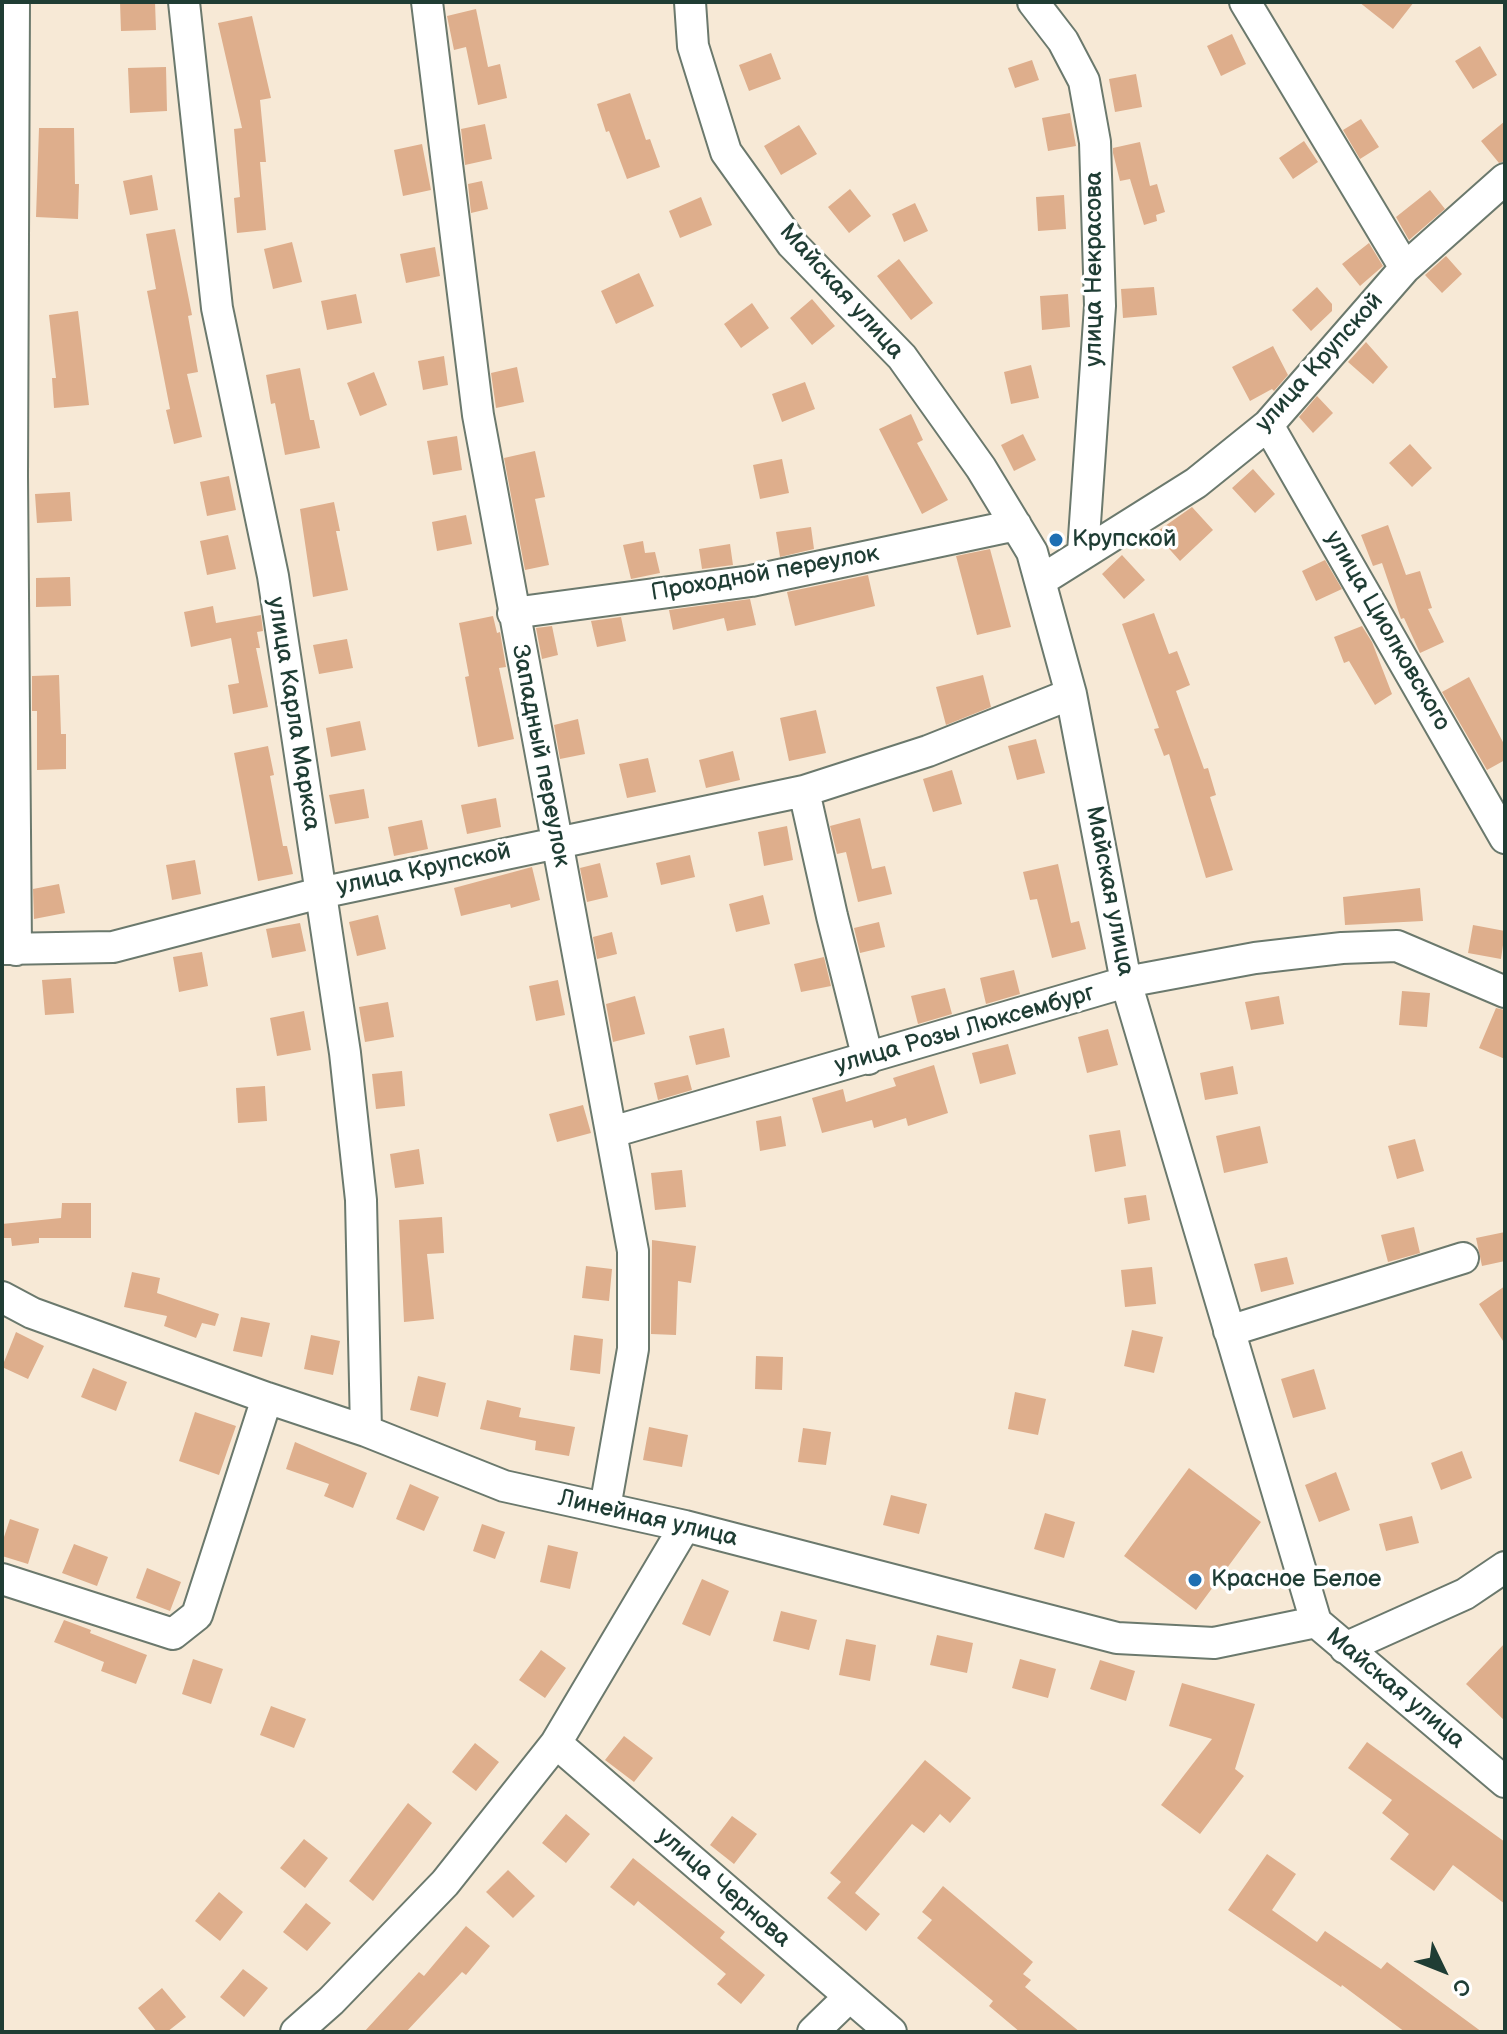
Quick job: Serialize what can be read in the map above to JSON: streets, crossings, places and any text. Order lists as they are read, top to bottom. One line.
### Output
{"streets":{"street":["улица Некрасова","Майская улица","улица Крупской","Проходной переулок","улица Циолковского","улица Карла Маркса","Западный переулок","улица Розы Люксембург","Линейная улица","улица Чернова"]},"crossings":[["улица Некрасова","улица Крупской"],["Майская улица","улица Крупской"],["Майская улица","Проходной переулок"],["Майская улица","улица Розы Люксембург"],["Майская улица","Линейная улица"],["улица Крупской","улица Циолковского"],["улица Крупской","улица Карла Маркса"],["улица Крупской","Западный переулок"],["Проходной переулок","Западный переулок"],["улица Карла Маркса","Линейная улица"],["Западный переулок","улица Розы Люксембург"],["Западный переулок","Линейная улица"]],"places":["Крупской","Красное Белое"],"north":"bottom right"}
